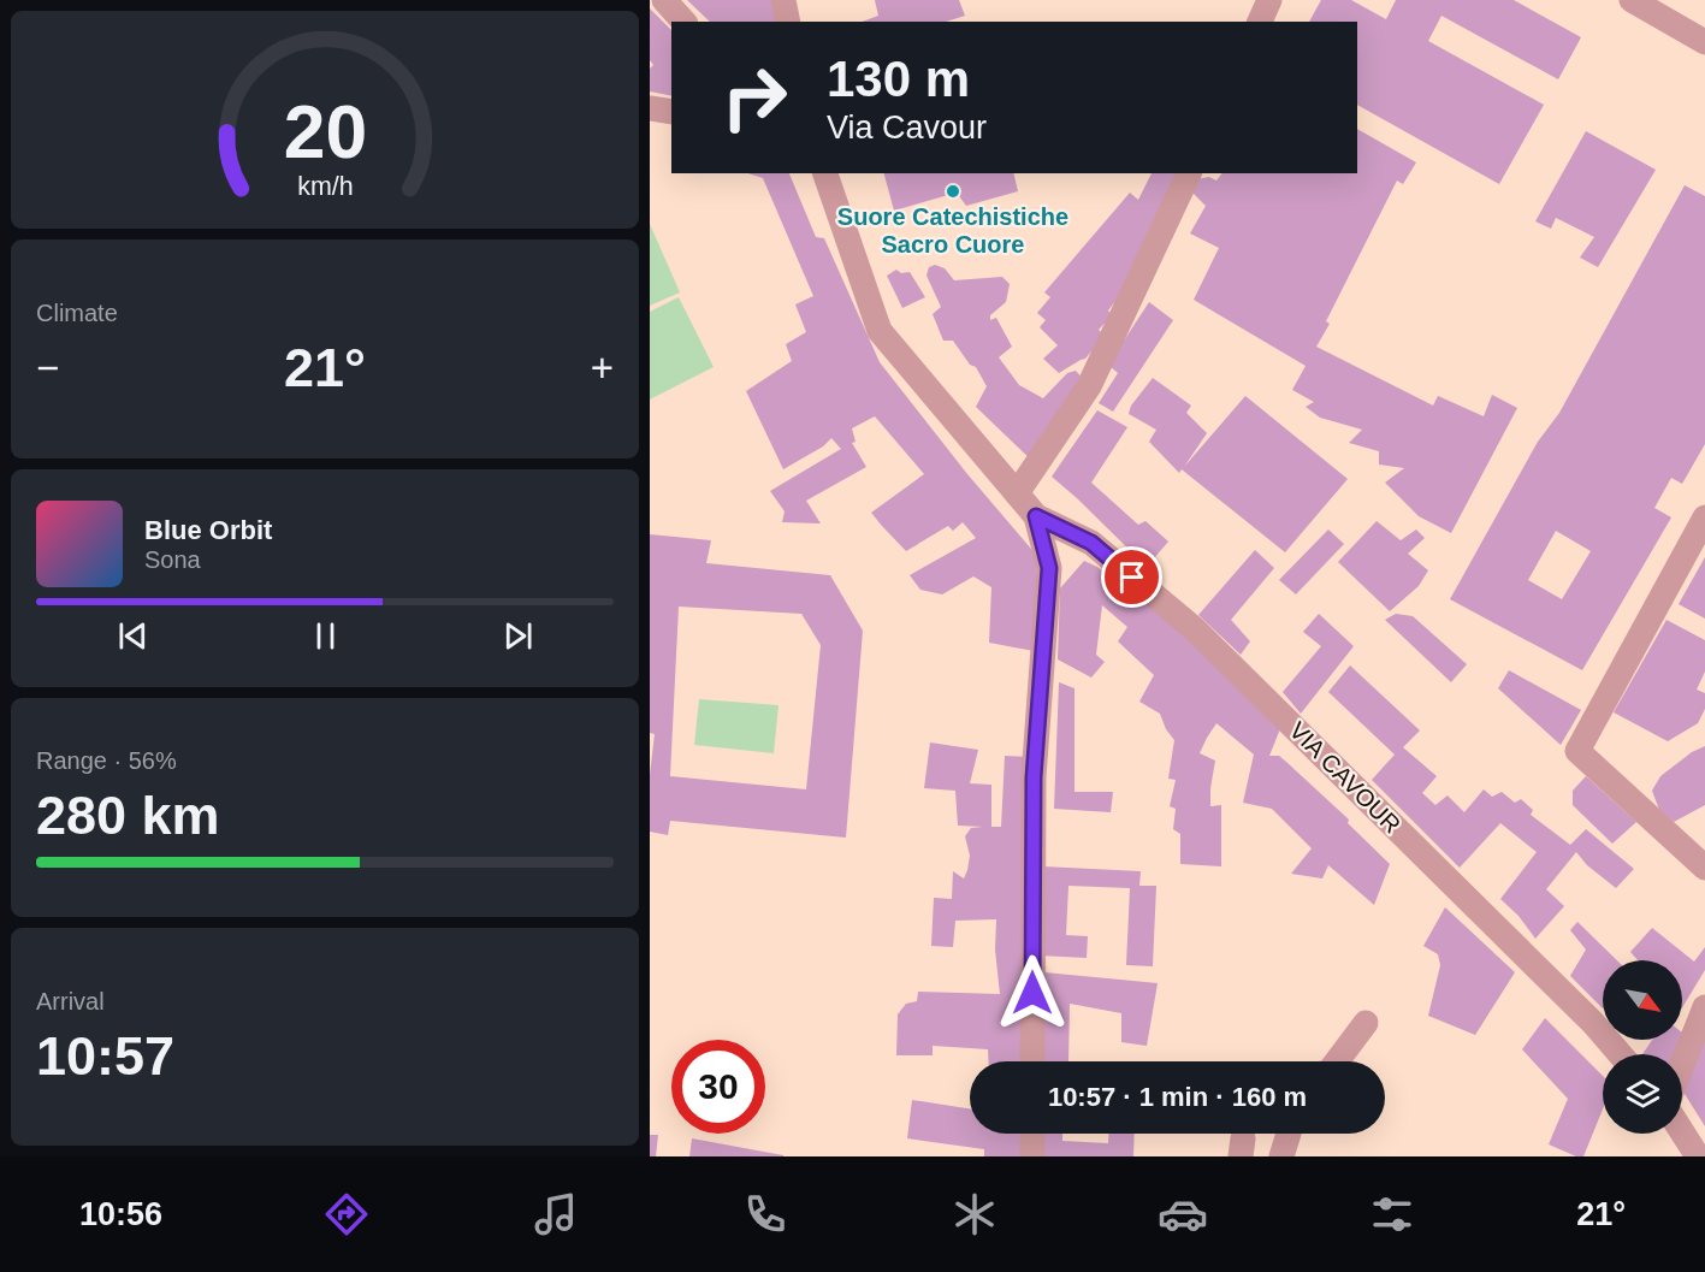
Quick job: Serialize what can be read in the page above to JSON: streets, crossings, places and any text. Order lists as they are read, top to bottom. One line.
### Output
{"streets":{"street":["VIA CAVOUR"]},"places":["Suore Catechistiche Sacro Cuore"],"north":"bottom right","page":{"turn":["130 m","Via Cavour"],"tile":["Climate",["Range · 56%","280 km"],["Arrival","10:57"]],"heat":["−","21°","+"],"song":["Blue Orbit","Sona"],"limit":"30","trip":"10:57 · 1 min · 160 m","tabs":["10:56","21°"],"gauge":["20","km/h"]}}
